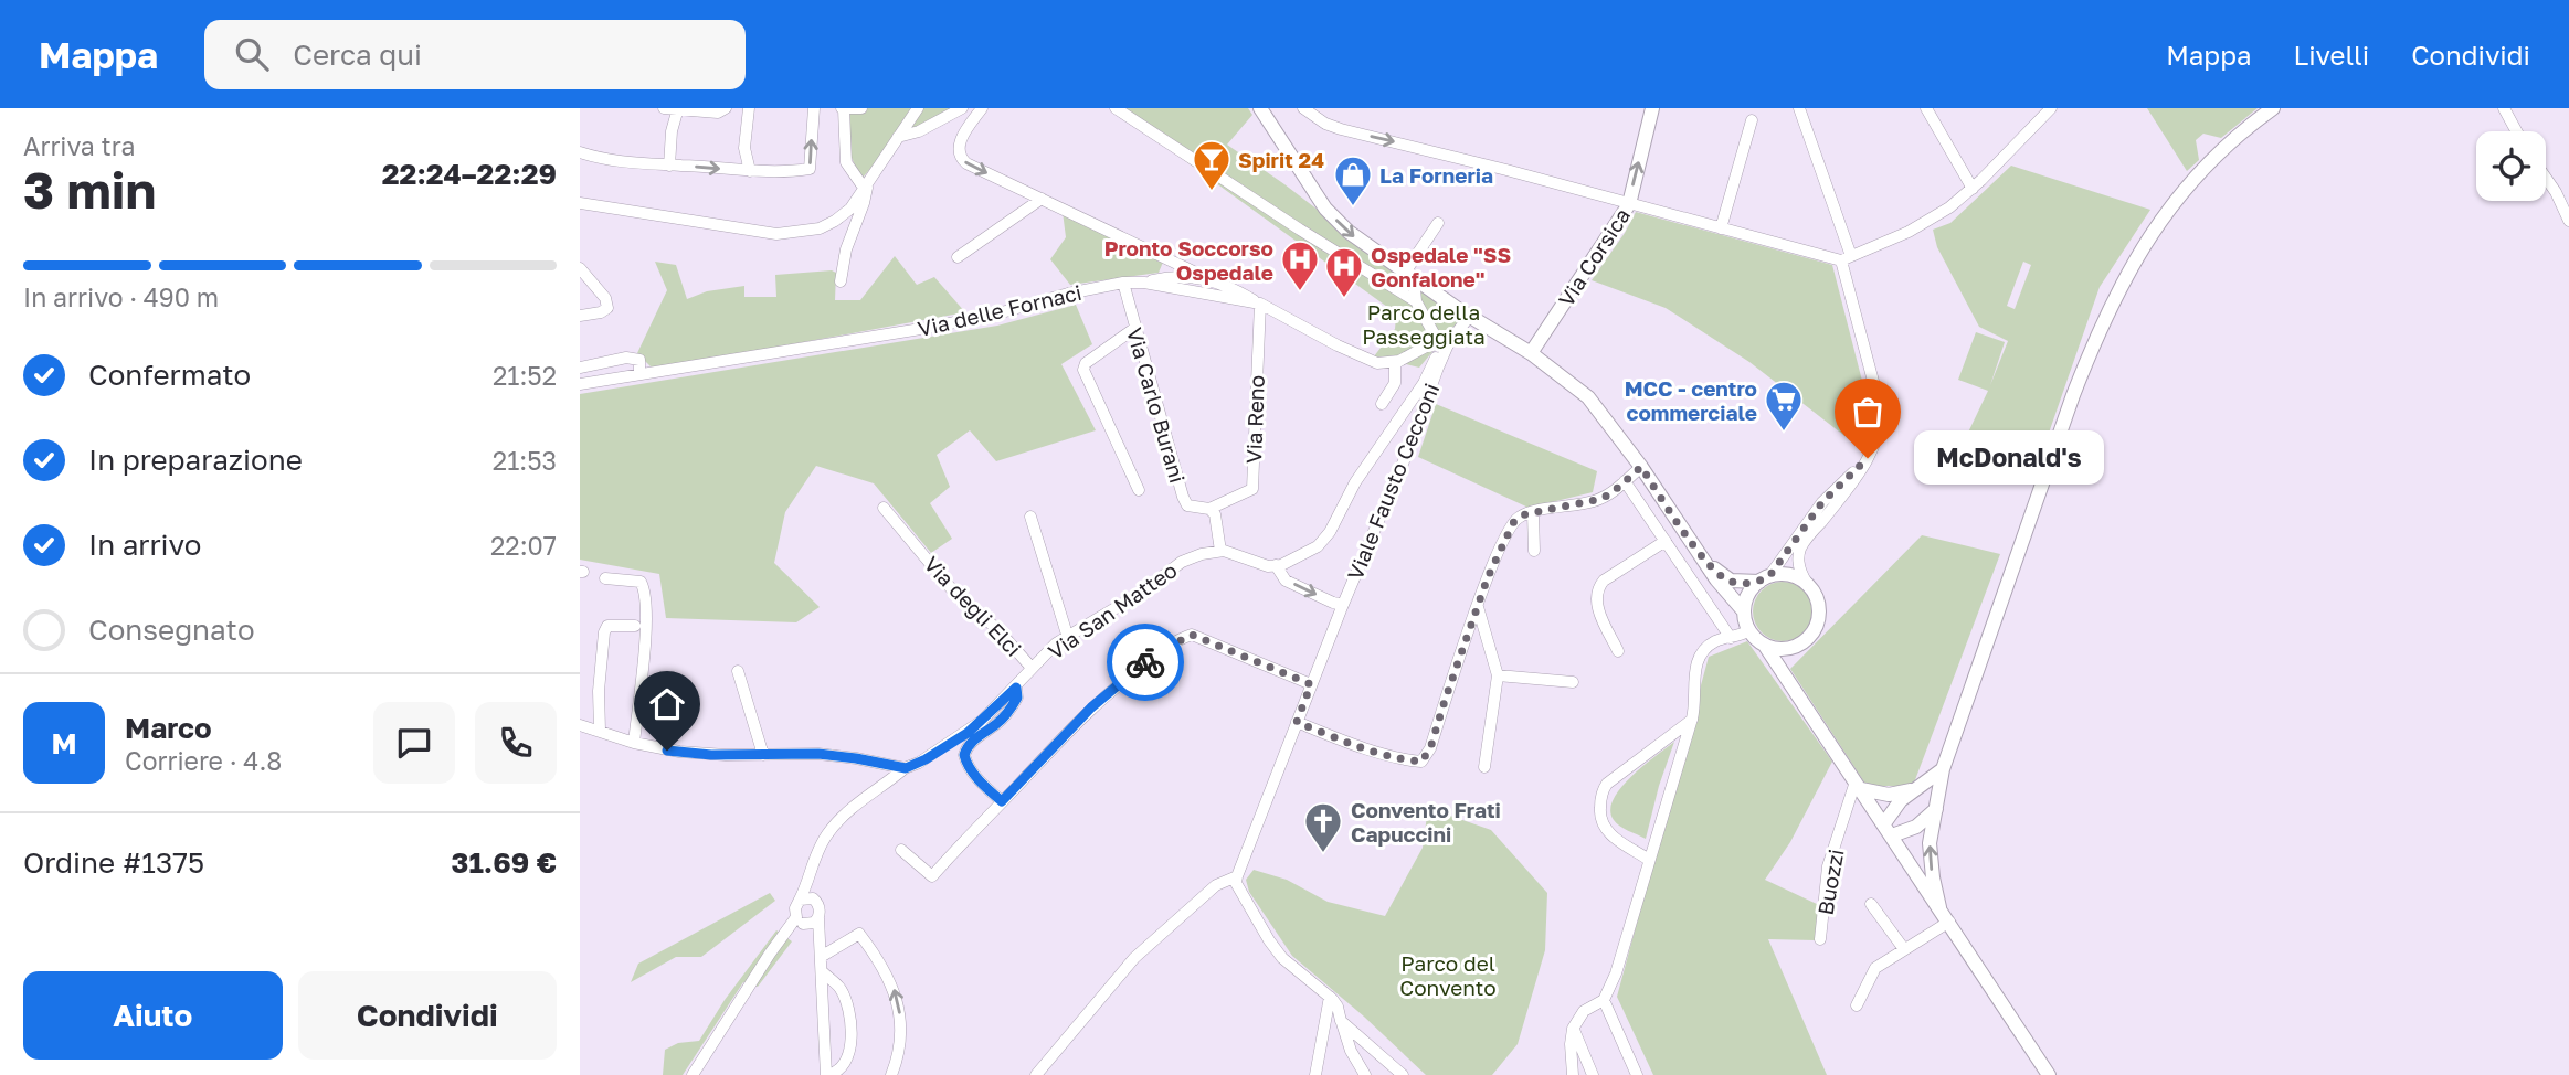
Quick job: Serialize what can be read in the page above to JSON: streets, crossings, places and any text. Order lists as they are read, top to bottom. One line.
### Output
{"streets":{"main road":["Via Corsica"],"street":["Via delle Fornaci","Via Carlo Burani","Via Reno","Viale Fausto Cecconi","Via degli Elci","Via San Matteo","Buozzi"]},"crossings":[["Via delle Fornaci","Via Carlo Burani"],["Via delle Fornaci","Via Reno"],["Via Carlo Burani","Via Reno"],["Via degli Elci","Via San Matteo"]],"one_way":["Via Corsica"],"parks":["Parco della Passeggiata","Parco del Convento"],"places":{"bar":["Spirit 24"],"shop":["La Forneria"],"hospital":["Pronto Soccorso Ospedale","Ospedale \"SS Gonfalone\""],"supermarket":["MCC - centro commerciale"],"other":["McDonald's"],"church":["Convento Frati Capuccini"]},"page":{"header":"Mappa","search":"Cerca qui","nav":["Mappa","Livelli","Condividi"],"heading":["3 min","Arriva tra","22:24–22:29"],"panel":["Marco","Corriere · 4.8","Ordine #1375","31.69 €"],"bar":"In arrivo · 490 m","list":[["Confermato","21:52"],["In preparazione","21:53"],["In arrivo","22:07"],"Consegnato"],"bubble":"McDonald's","round":"M","buttons":["Aiuto","Condividi"]}}
